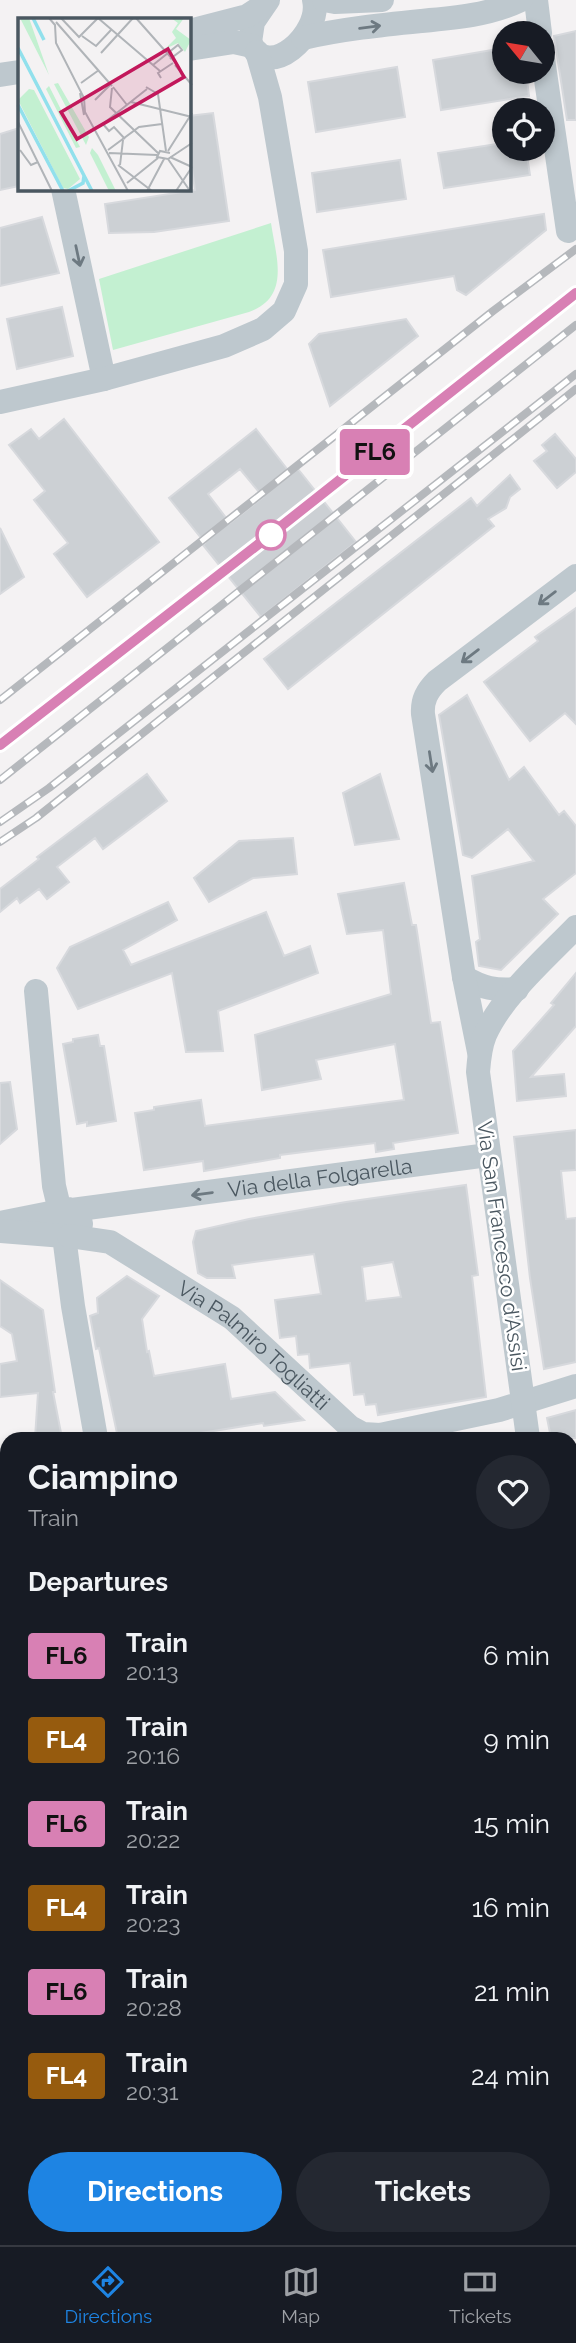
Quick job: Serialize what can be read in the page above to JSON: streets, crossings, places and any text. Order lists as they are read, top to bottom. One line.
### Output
{"streets":{"street":["Via della Folgarella","Via San Francesco d'Assisi","Via Palmiro Togliatti"]},"crossings":[["Via della Folgarella","Via San Francesco d'Assisi"],["Via San Francesco d'Assisi","Via Palmiro Togliatti"]],"one_way":["Via della Folgarella","Via San Francesco d'Assisi"],"north":"top left","page":{"on_map":"FL6","heading":[["Ciampino","Train"],"Departures"],"list":[{"mark":"FL6","name":"Train","note":"20:13","value":"6 min"},{"mark":"FL4","name":"Train","note":"20:16","value":"9 min"},{"mark":"FL6","name":"Train","note":"20:22","value":"15 min"},{"mark":"FL4","name":"Train","note":"20:23","value":"16 min"},{"mark":"FL6","name":"Train","note":"20:28","value":"21 min"},{"mark":"FL4","name":"Train","note":"20:31","value":"24 min"}],"buttons":["Directions","Tickets"],"tabs":["Directions","Map","Tickets"]}}
